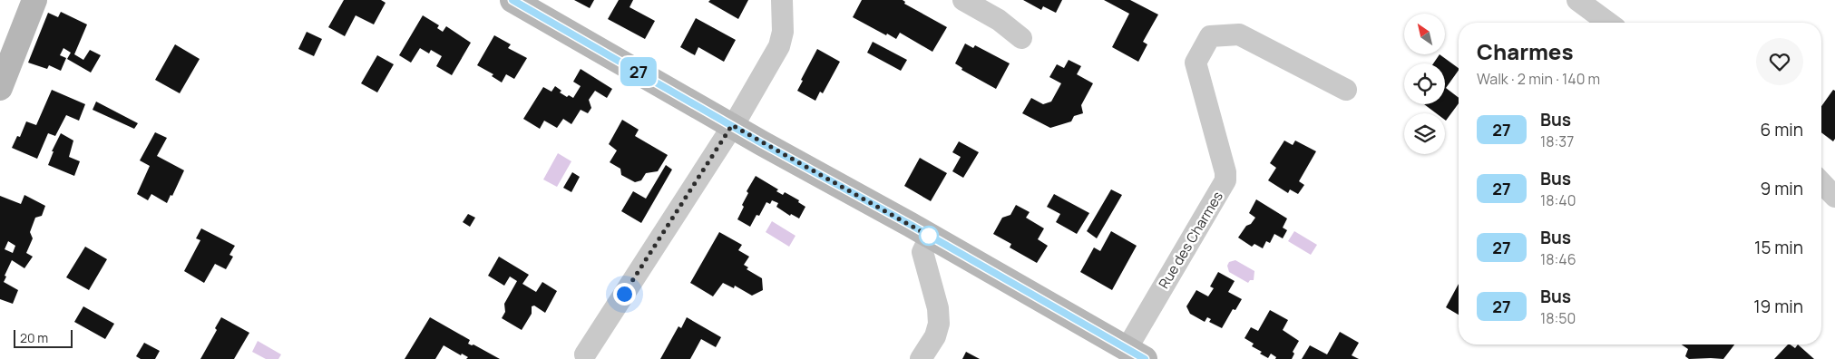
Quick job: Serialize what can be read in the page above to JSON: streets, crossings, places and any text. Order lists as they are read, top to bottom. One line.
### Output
{"streets":{"street":["Rue des Charmes"]},"lines":["bus line 27"],"scale_bar":"20 m","north":"top left","page":{"on_map":"27","heading":["Charmes","Walk · 2 min · 140 m"],"list":[{"mark":"27","name":"Bus","note":"18:37","value":"6 min"},{"mark":"27","name":"Bus","note":"18:40","value":"9 min"},{"mark":"27","name":"Bus","note":"18:46","value":"15 min"},{"mark":"27","name":"Bus","note":"18:50","value":"19 min"}],"scale":"20 m"}}
